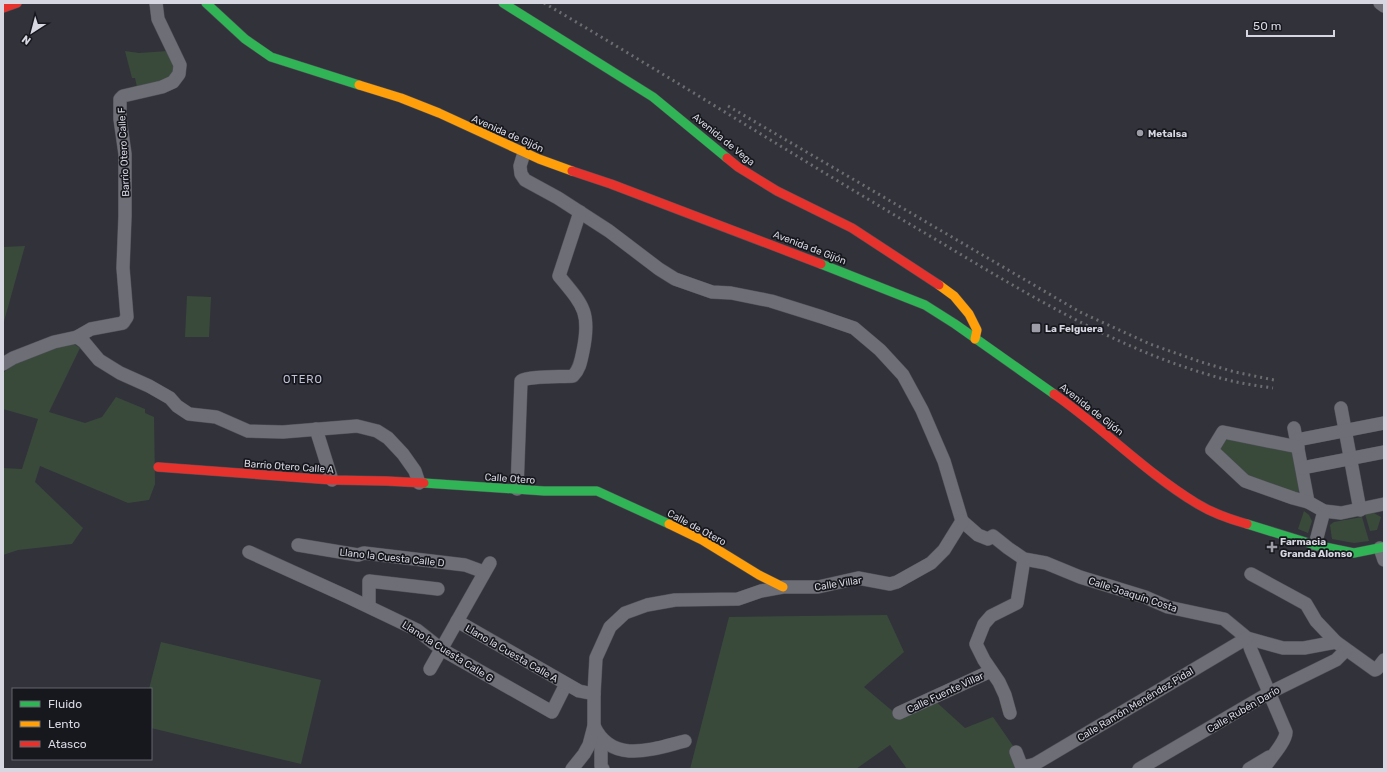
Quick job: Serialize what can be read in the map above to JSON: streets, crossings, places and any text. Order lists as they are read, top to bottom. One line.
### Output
{"streets":{"street":["Avenida de Gijón","Avenida de Vega","Barrio Otero Calle F","Barrio Otero Calle A","Calle Otero","Calle de Otero","Llano la Cuesta Calle D","Calle Villar","Calle Joaquín Costa","Llano la Cuesta Calle G","Llano la Cuesta Calle A","Calle Fuente Villar","Calle Ramón Menéndez Pidal","Calle Rubén Darío"]},"crossings":[["Avenida de Gijón","Avenida de Vega"],["Barrio Otero Calle A","Calle Otero"],["Calle Otero","Calle de Otero"],["Calle de Otero","Calle Villar"],["Llano la Cuesta Calle D","Llano la Cuesta Calle A"],["Calle Villar","Calle Joaquín Costa"],["Calle Villar","Llano la Cuesta Calle A"],["Calle Joaquín Costa","Calle Fuente Villar"],["Calle Joaquín Costa","Calle Ramón Menéndez Pidal"],["Calle Joaquín Costa","Calle Rubén Darío"],["Llano la Cuesta Calle G","Llano la Cuesta Calle A"]],"districts":["OTERO"],"places":{"other":["Metalsa"],"transit":["La Felguera"],"health":["Farmacia Granda Alonso"]},"legend":["Fluido","Lento","Atasco"],"scale_bar":"50 m","north":"bottom left"}
